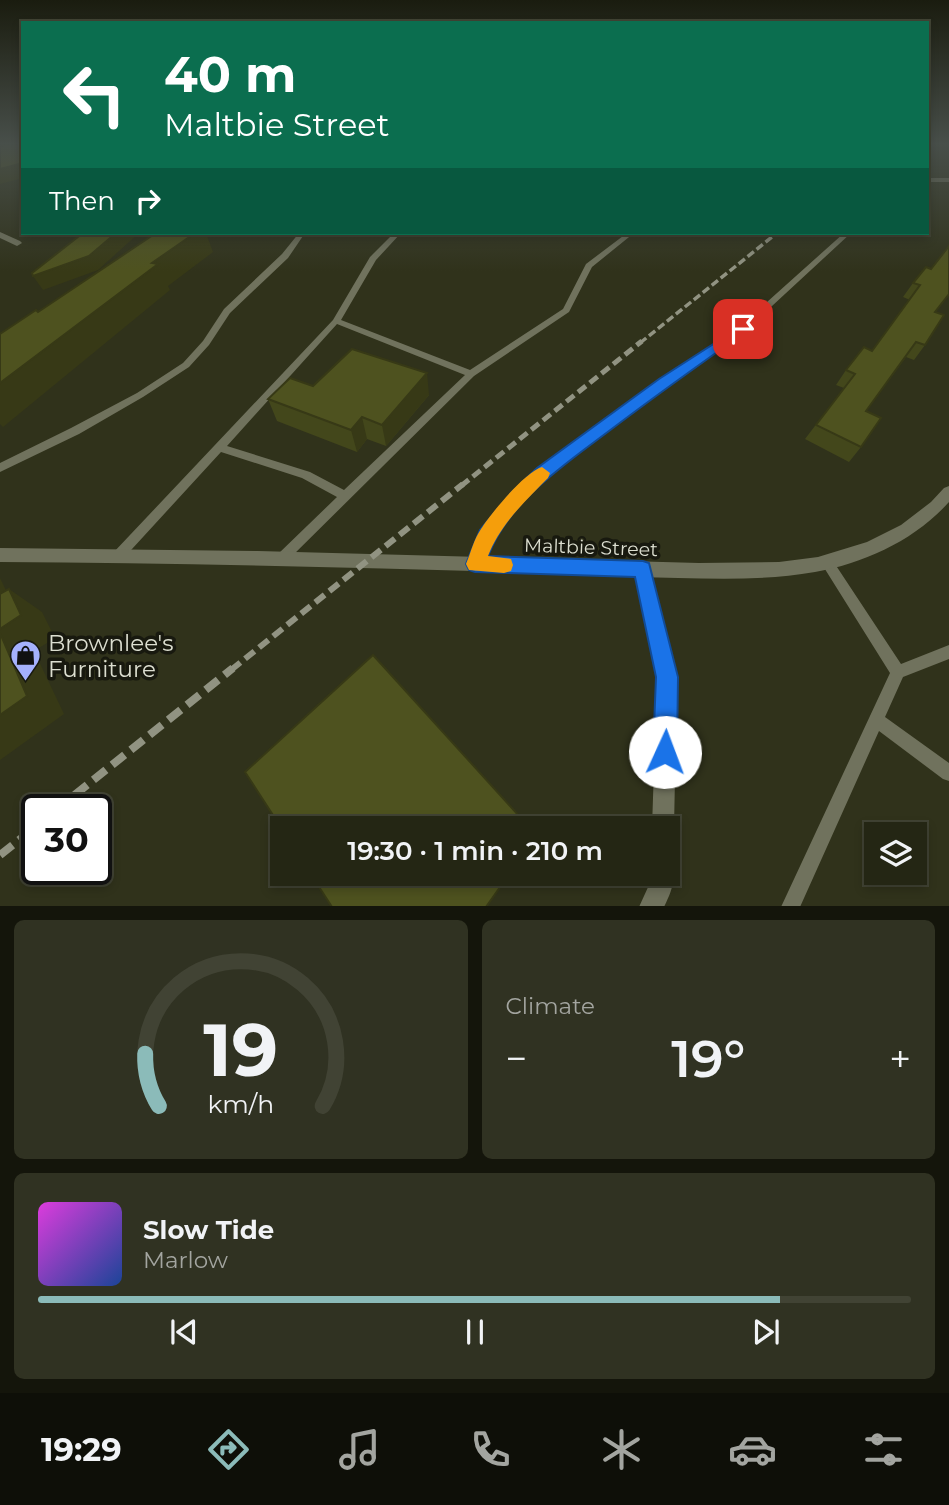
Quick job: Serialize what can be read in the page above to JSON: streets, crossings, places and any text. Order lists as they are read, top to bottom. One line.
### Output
{"streets":{"street":["Maltbie Street"]},"places":{"shop":["Brownlee's Furniture"]},"page":{"turn":["40 m","Maltbie Street"],"then":"Then","limit":"30","trip":"19:30 · 1 min · 210 m","tile":"Climate","heat":["−","19°","+"],"song":["Slow Tide","Marlow"],"tabs":"19:29","gauge":["19","km/h"]}}
